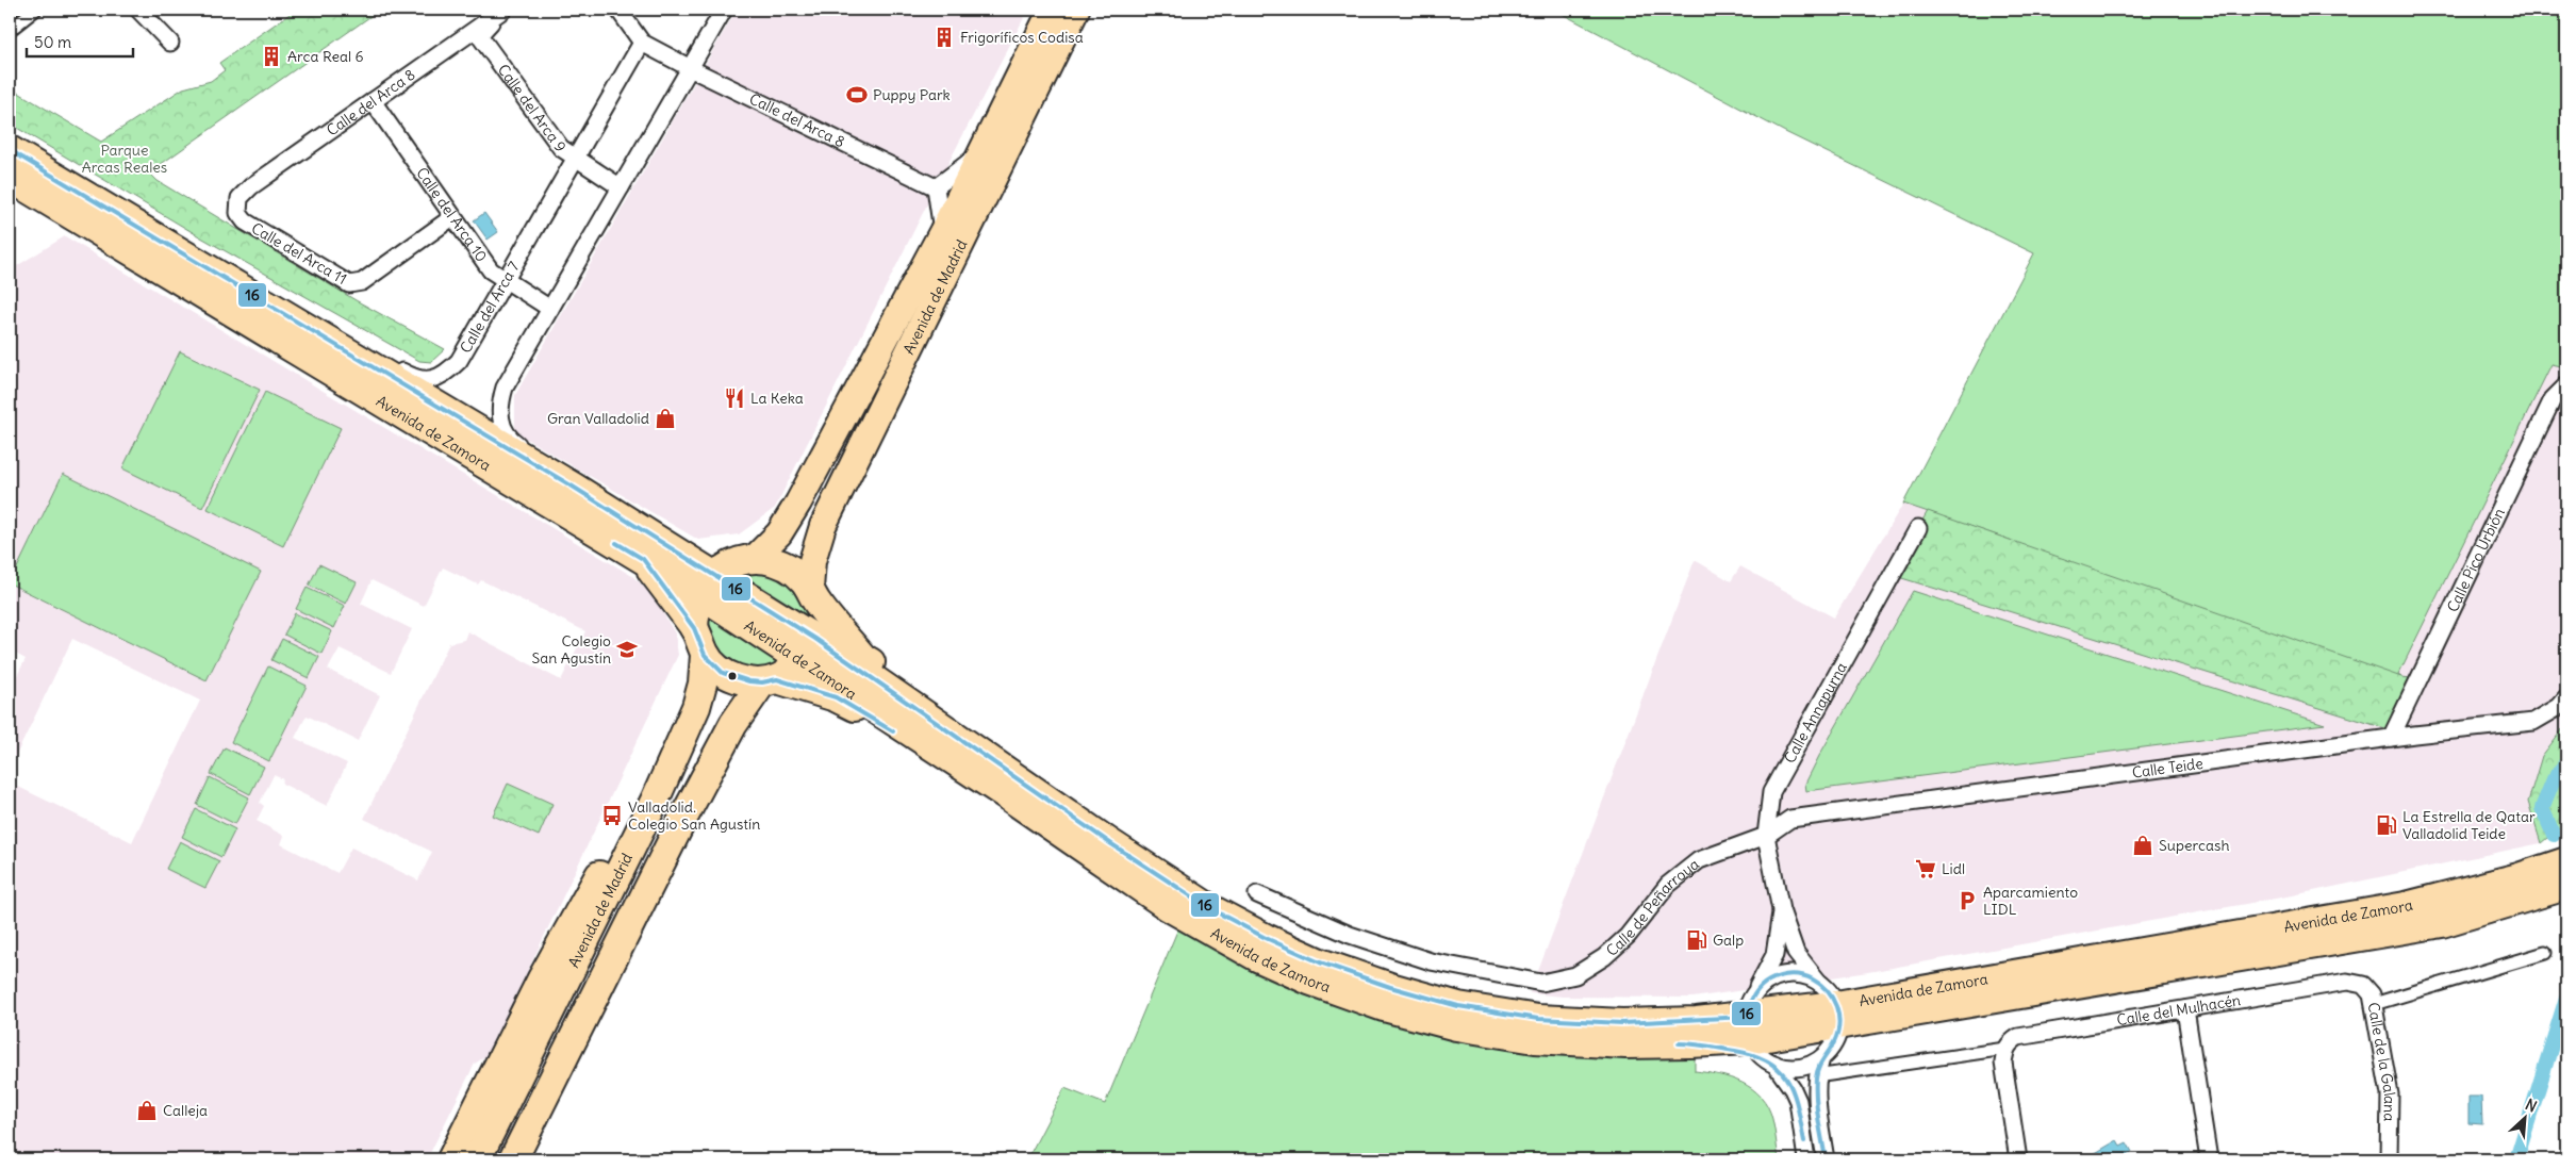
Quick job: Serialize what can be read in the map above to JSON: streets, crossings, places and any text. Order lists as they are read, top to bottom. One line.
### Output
{"streets":{"highway":["Avenida de Madrid","Avenida de Zamora"],"street":["Calle del Arca 8","Calle del Arca 9","Calle del Arca 10","Calle del Arca 11","Calle del Arca 7","Calle Pico Urbión","Calle Annapurna","Calle Teide","Calle de Peñarroya","Calle del Mulhacén","Calle de la Galana"]},"crossings":[["Calle del Arca 8","Calle del Arca 9"],["Calle del Arca 8","Calle del Arca 10"],["Calle del Arca 8","Calle del Arca 11"],["Calle del Arca 8","Avenida de Madrid"],["Calle del Arca 8","Calle del Arca 7"],["Calle del Arca 9","Calle del Arca 7"],["Calle del Arca 10","Calle del Arca 11"],["Calle del Arca 10","Calle del Arca 7"],["Calle del Arca 7","Avenida de Zamora"],["Avenida de Zamora","Calle Annapurna"],["Calle Pico Urbión","Calle Teide"],["Calle Annapurna","Calle Teide"],["Calle Annapurna","Calle de Peñarroya"],["Calle Teide","Calle de Peñarroya"],["Calle del Mulhacén","Calle de la Galana"]],"parks":["Parque Arcas Reales"],"places":{"building":["Frigoríficos Codisa","Arca Real 6"],"sports":["Puppy Park"],"restaurant":["La Keka"],"shop":["Gran Valladolid","Supercash","Calleja"],"school or university":["Colegio San Agustín"],"bus stop":["Valladolid. Colegio San Agustín"],"fuel station":["La Estrella de Qatar Valladolid Teide","Galp"],"supermarket":["Lidl"],"parking":["Aparcamiento LIDL"]},"lines":["transit line 16"],"scale_bar":"50 m","north":"top right"}
